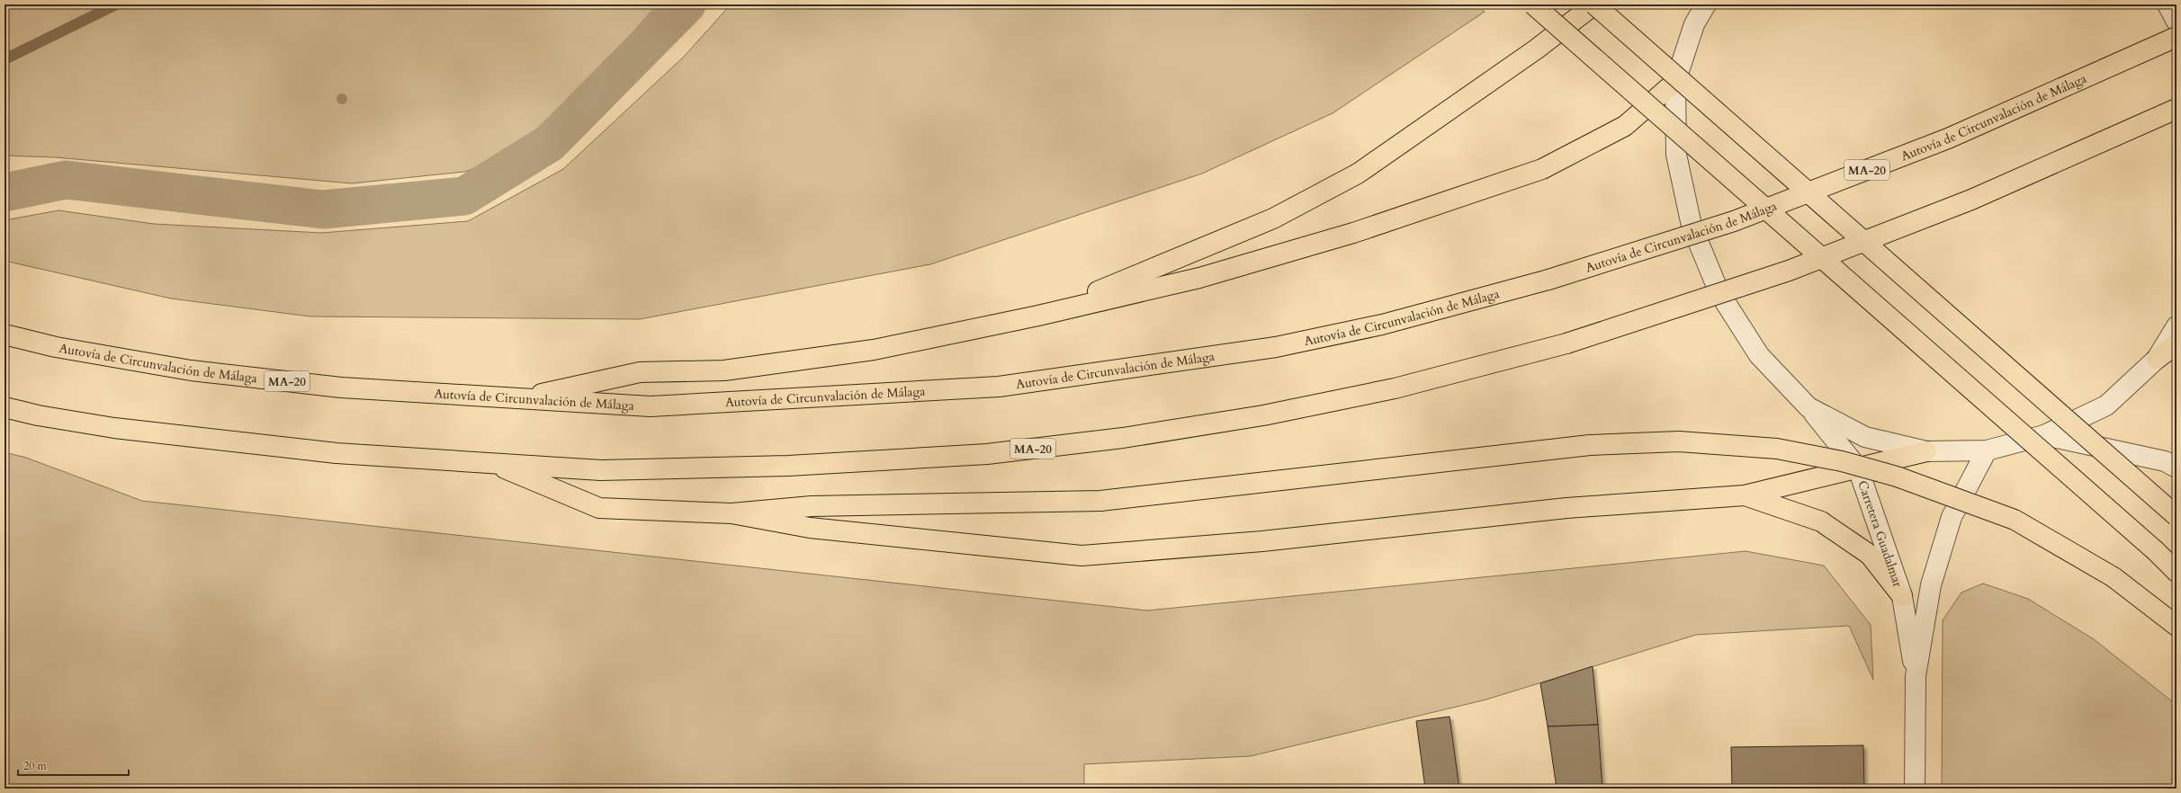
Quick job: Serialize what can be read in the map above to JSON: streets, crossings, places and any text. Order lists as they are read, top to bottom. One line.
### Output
{"streets":{"highway":["Autovía de Circunvalación de Málaga","MA-20"],"street":["Carretera Guadalmar"]},"scale_bar":"20 m"}
